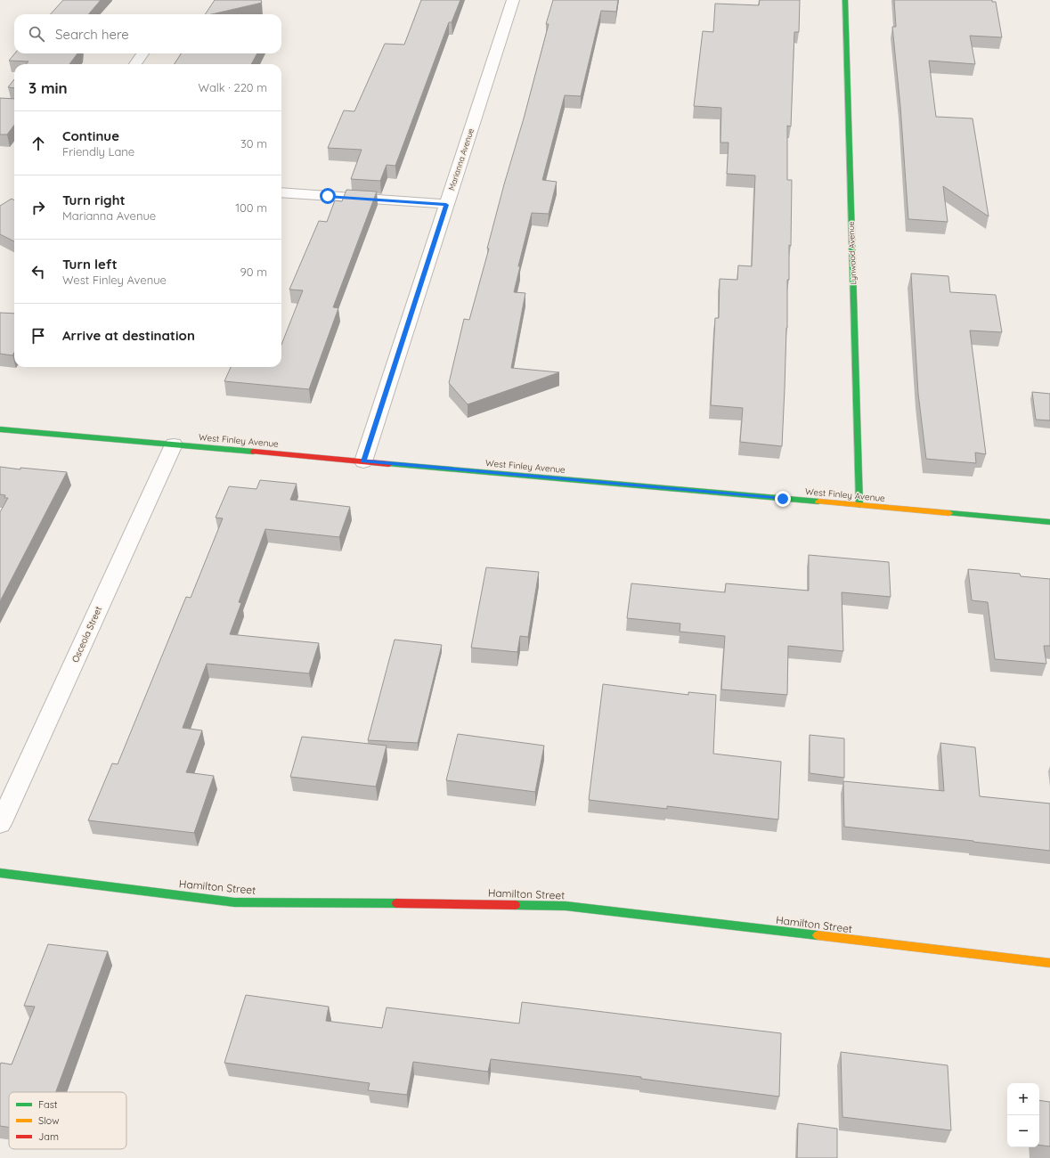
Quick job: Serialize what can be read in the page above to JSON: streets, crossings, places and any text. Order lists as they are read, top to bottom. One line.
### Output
{"streets":{"street":["Marianna Avenue","Lynwood Avenue","West Finley Avenue","Osceola Street","Hamilton Street"]},"crossings":[["Marianna Avenue","West Finley Avenue"],["Lynwood Avenue","West Finley Avenue"],["West Finley Avenue","Osceola Street"]],"legend":["Fast","Slow","Jam"],"page":{"search":"Search here","heading":["3 min","Walk · 220 m"],"list":[["Continue","Friendly Lane","30 m"],["Turn right","Marianna Avenue","100 m"],["Turn left","West Finley Avenue","90 m"],"Arrive at destination"],"map_buttons":["+","−"]}}
